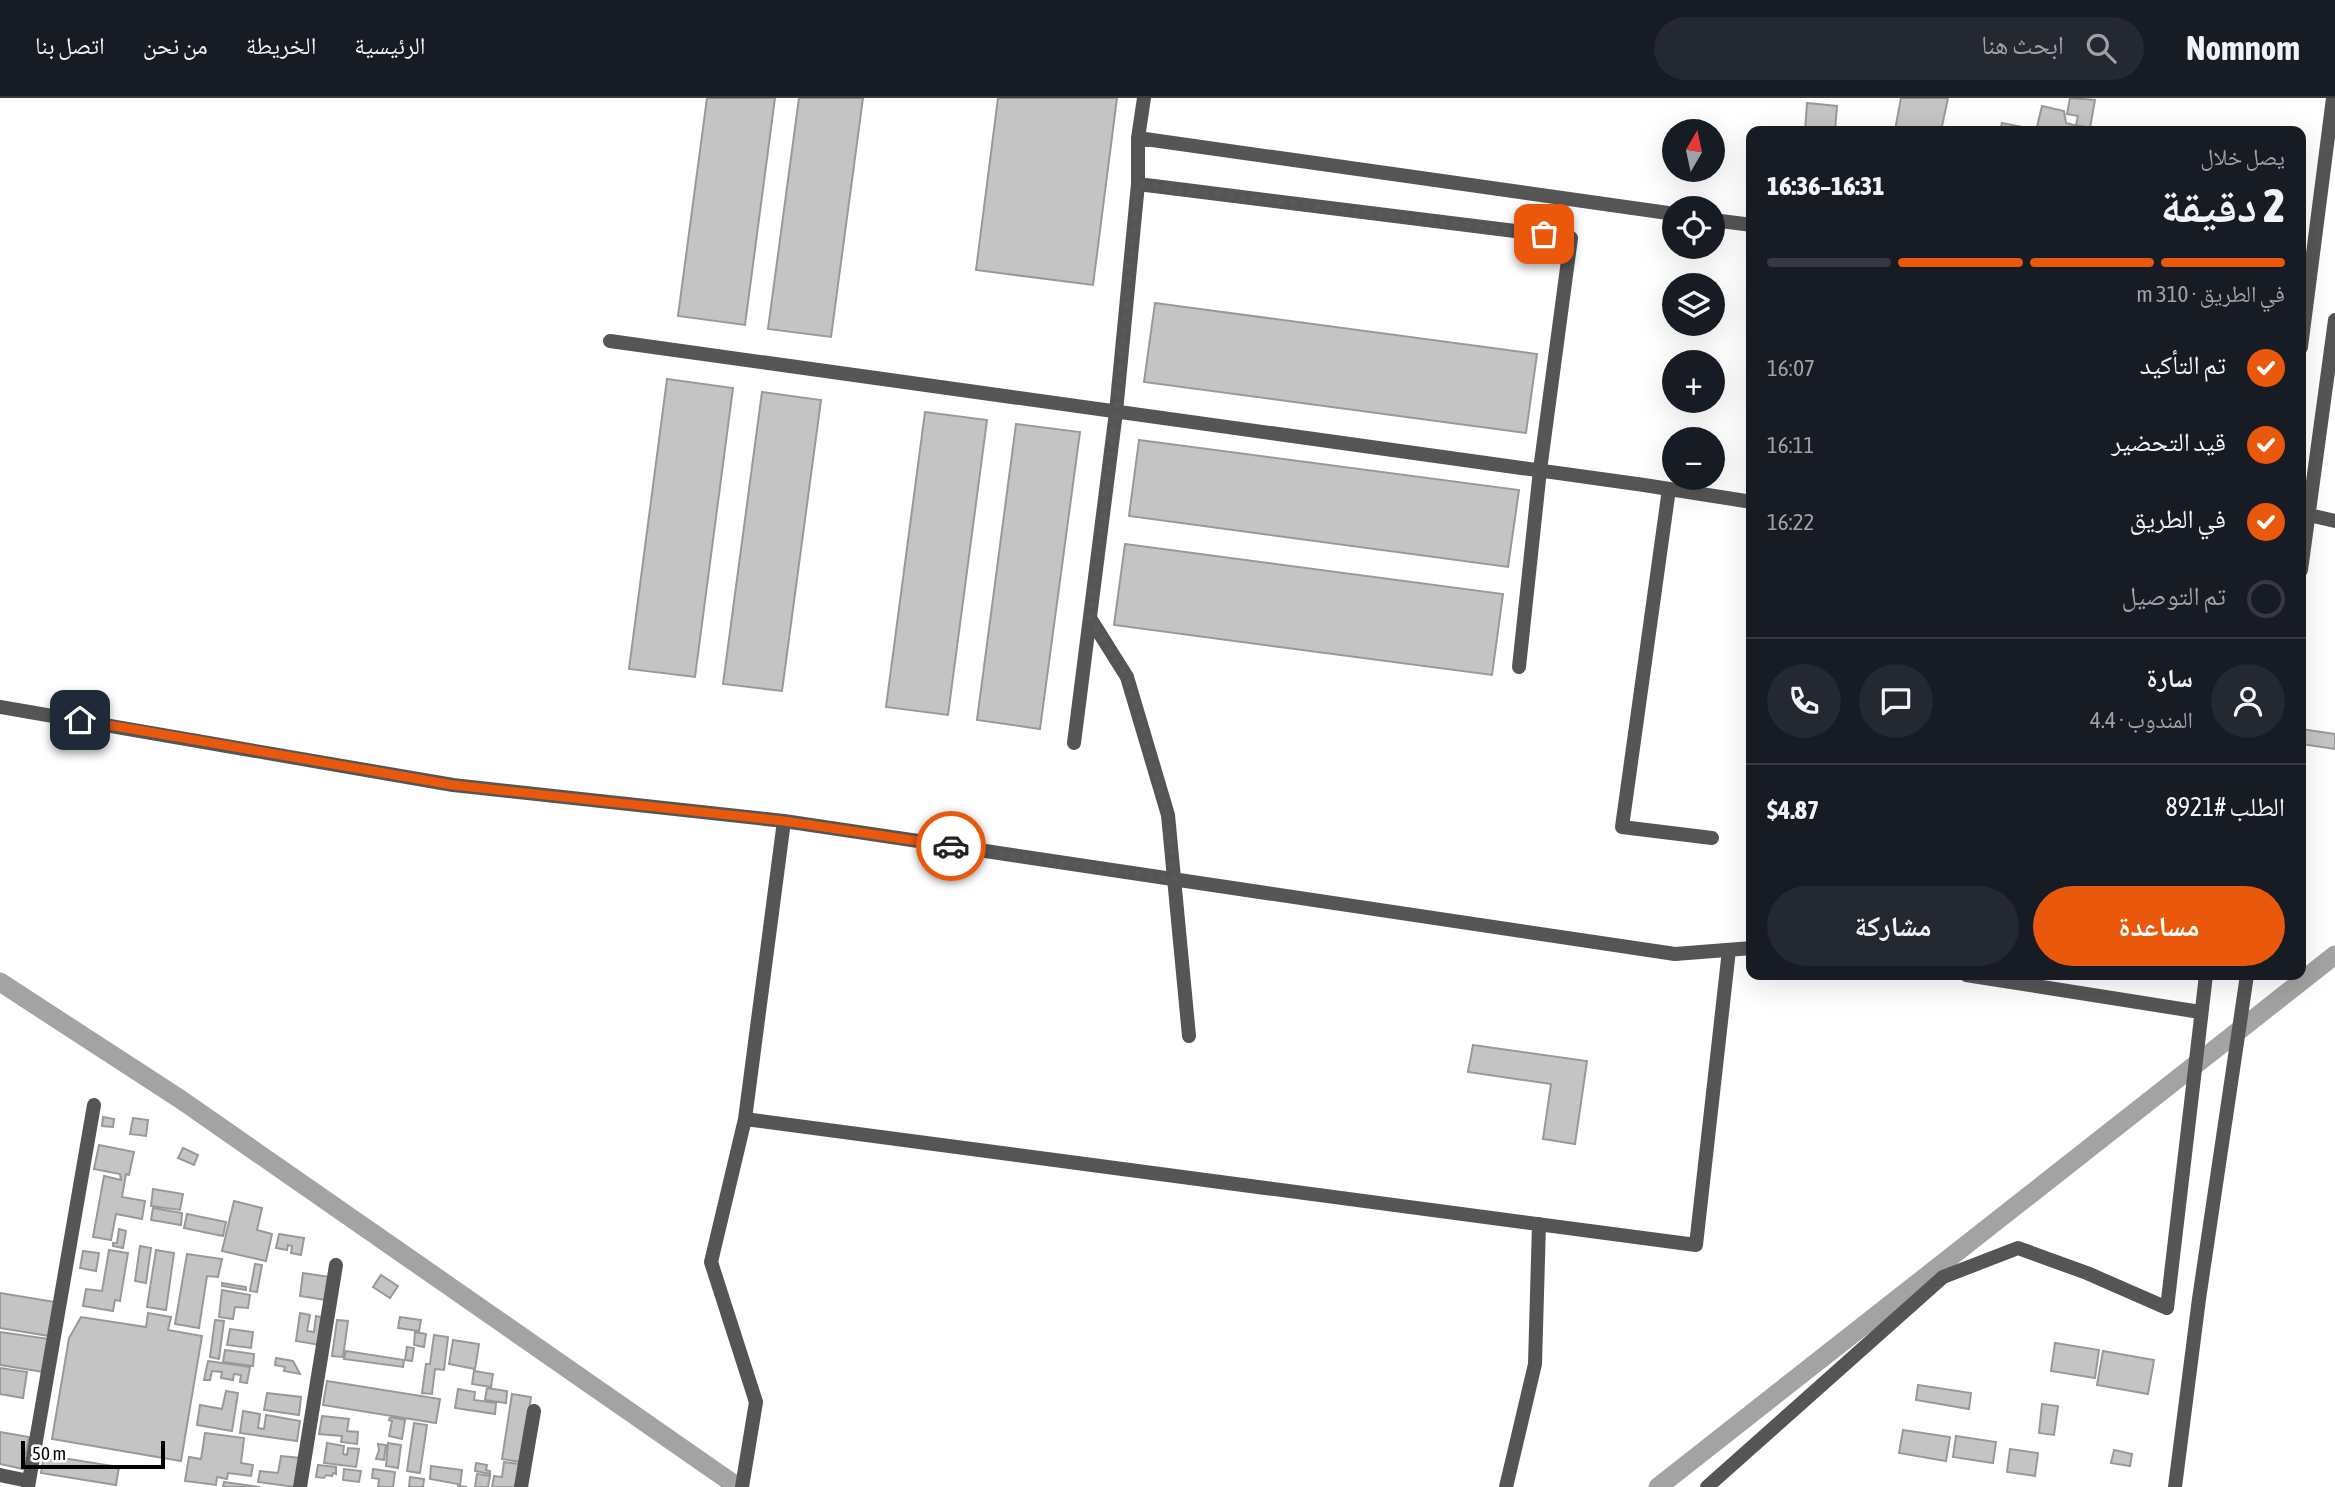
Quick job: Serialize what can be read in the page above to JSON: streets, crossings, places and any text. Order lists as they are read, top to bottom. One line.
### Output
{"scale_bar":"50 m","north":"top","page":{"header":"Nomnom","search":"ابحث هنا","nav":["الرئيسية","الخريطة","من نحن","اتصل بنا"],"map_buttons":["+","−"],"heading":["2 دقيقة","يصل خلال","16:31–16:36"],"panel":["سارة","المندوب · 4.4","الطلب #8921","$4.87"],"bar":"في الطريق · 310 m","list":[["تم التأكيد","16:07"],["قيد التحضير","16:11"],["في الطريق","16:22"],"تم التوصيل"],"buttons":["مساعدة","مشاركة"],"scale":"50 m"}}
